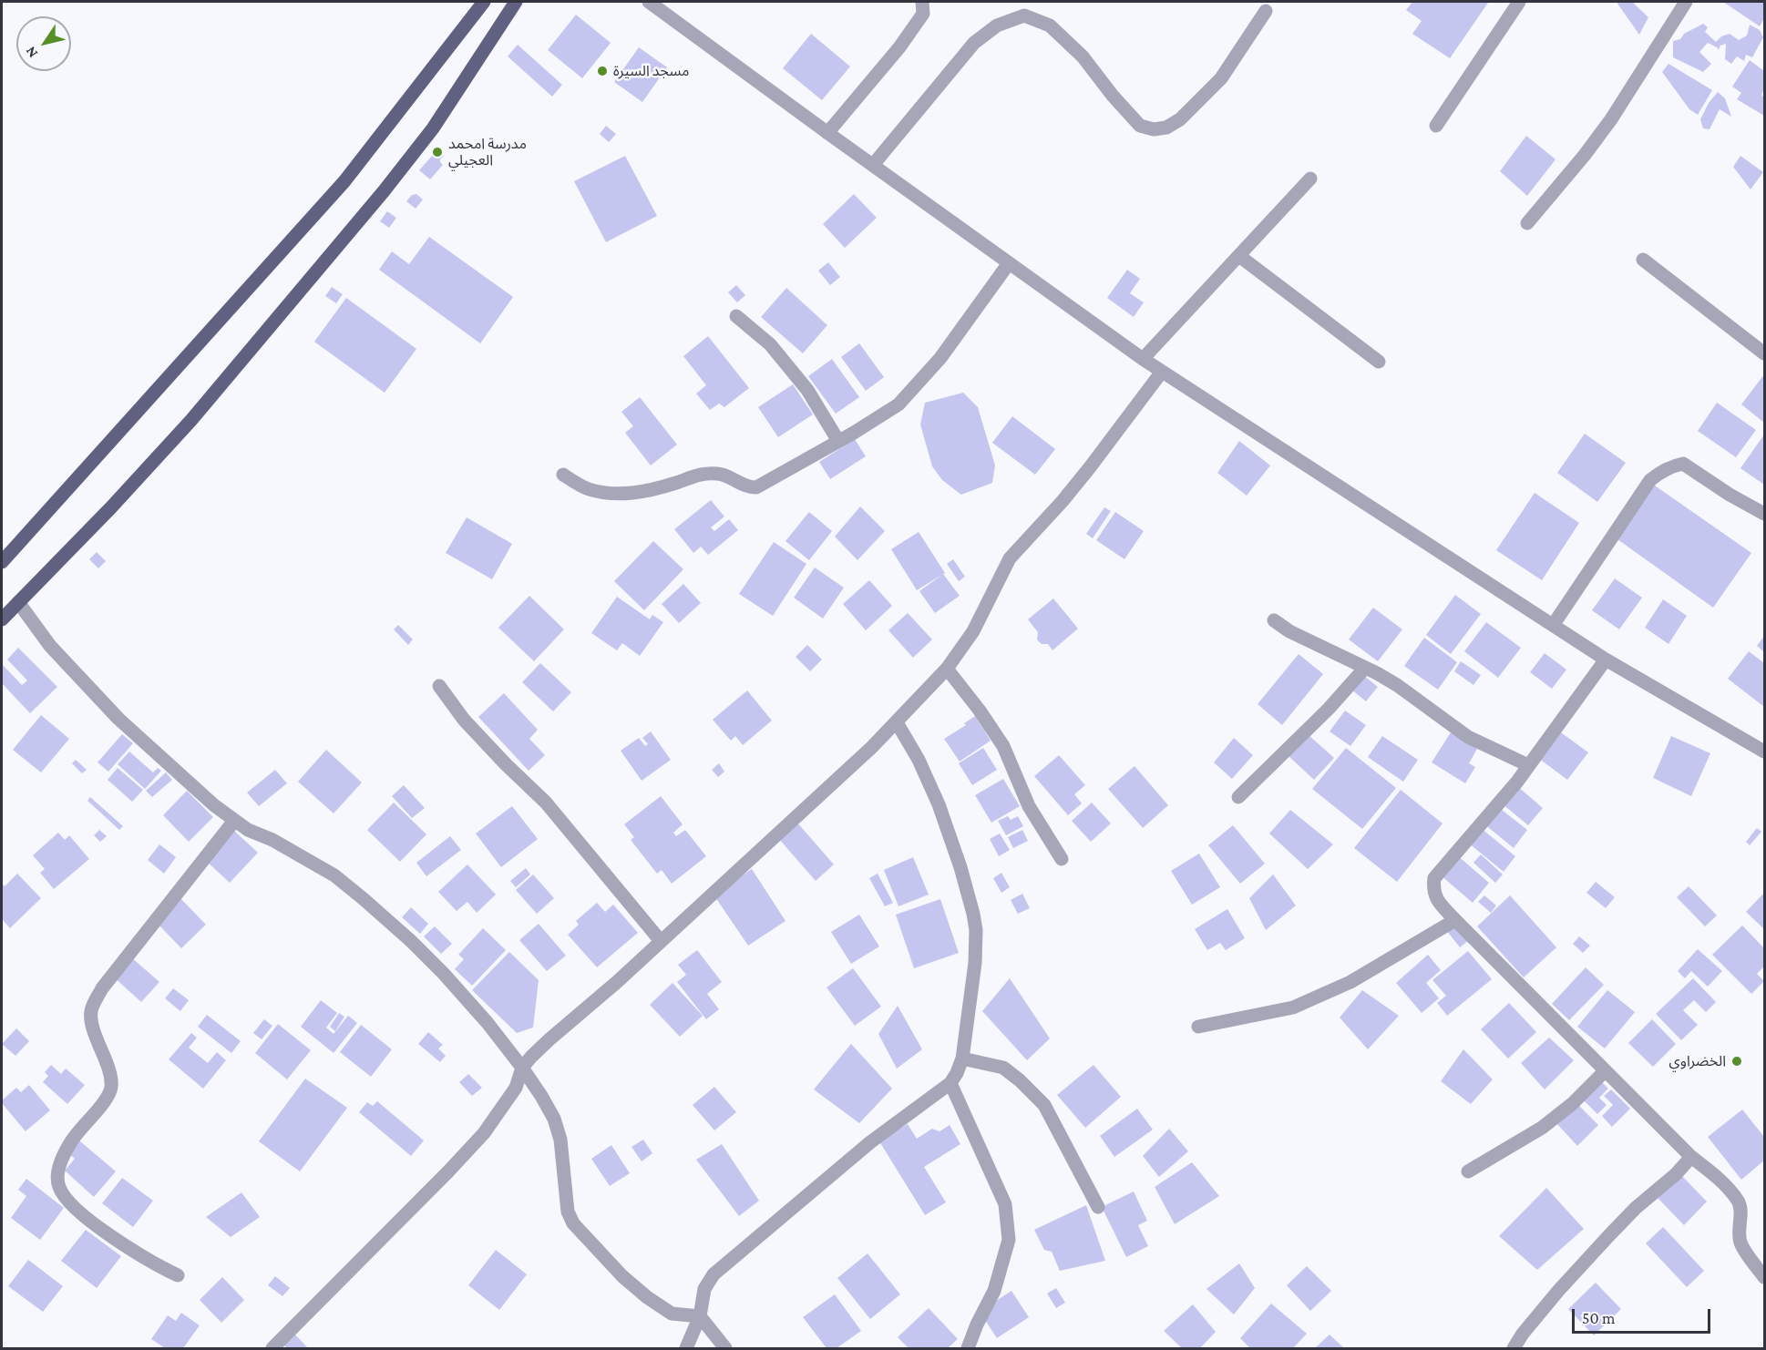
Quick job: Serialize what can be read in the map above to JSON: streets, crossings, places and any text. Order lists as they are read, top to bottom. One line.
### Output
{"places":["مسجد السيرة","مدرسة امحمد العجيلي","الخضراوي"],"scale_bar":"50 m","north":"bottom left"}
